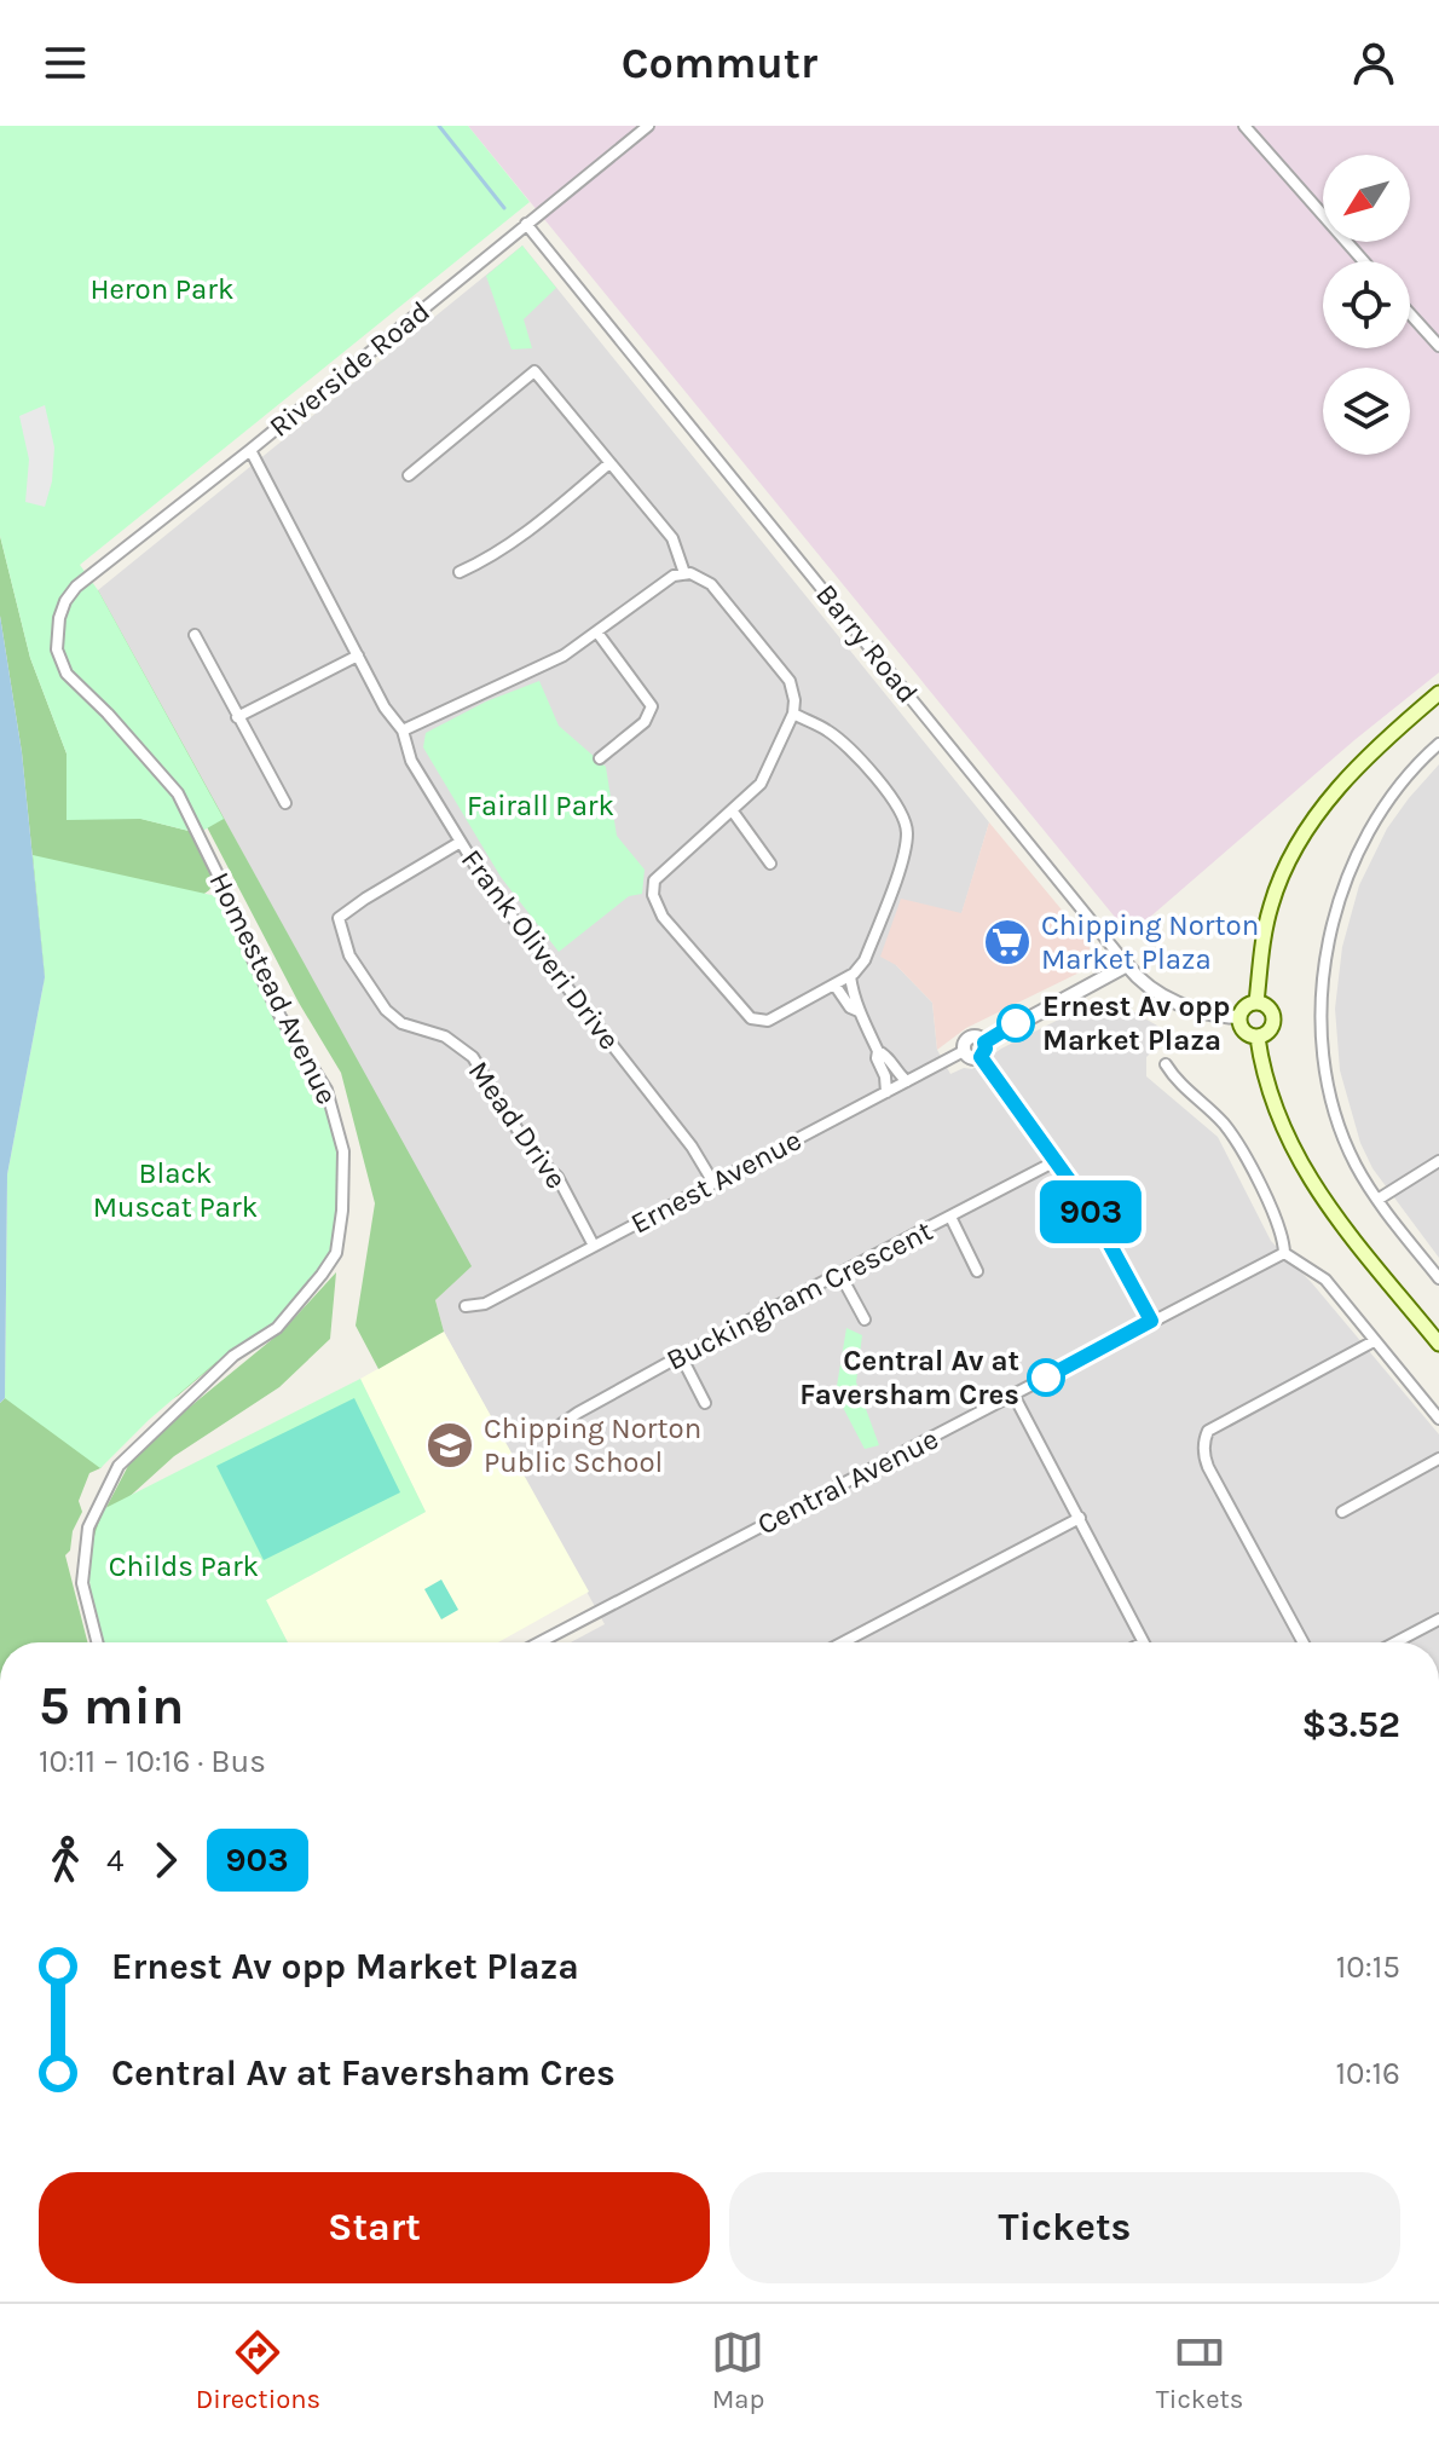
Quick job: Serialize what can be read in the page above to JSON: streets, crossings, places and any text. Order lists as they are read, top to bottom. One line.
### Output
{"streets":{"street":["Riverside Road","Barry Road","Frank Oliveri Drive","Homestead Avenue","Mead Drive","Ernest Avenue","Buckingham Crescent","Central Avenue"]},"crossings":[["Riverside Road","Barry Road"],["Riverside Road","Frank Oliveri Drive"],["Riverside Road","Homestead Avenue"],["Frank Oliveri Drive","Mead Drive"],["Frank Oliveri Drive","Ernest Avenue"],["Mead Drive","Ernest Avenue"]],"parks":["Heron Park","Fairall Park","Black Muscat Park","Childs Park"],"places":{"supermarket":["Chipping Norton Market Plaza"],"other":["Ernest Av opp Market Plaza","Central Av at Faversham Cres"],"school or university":["Chipping Norton Public School"]},"lines":["bus line 903"],"north":"bottom left","page":{"header":"Commutr","on_map":"903","heading":["5 min","10:11 – 10:16 · Bus","$3.52"],"legs":["4","903"],"list":[{"name":"Ernest Av opp Market Plaza","value":"10:15"},{"name":"Central Av at Faversham Cres","value":"10:16"}],"buttons":["Start","Tickets"],"tabs":["Directions","Map","Tickets"]}}
